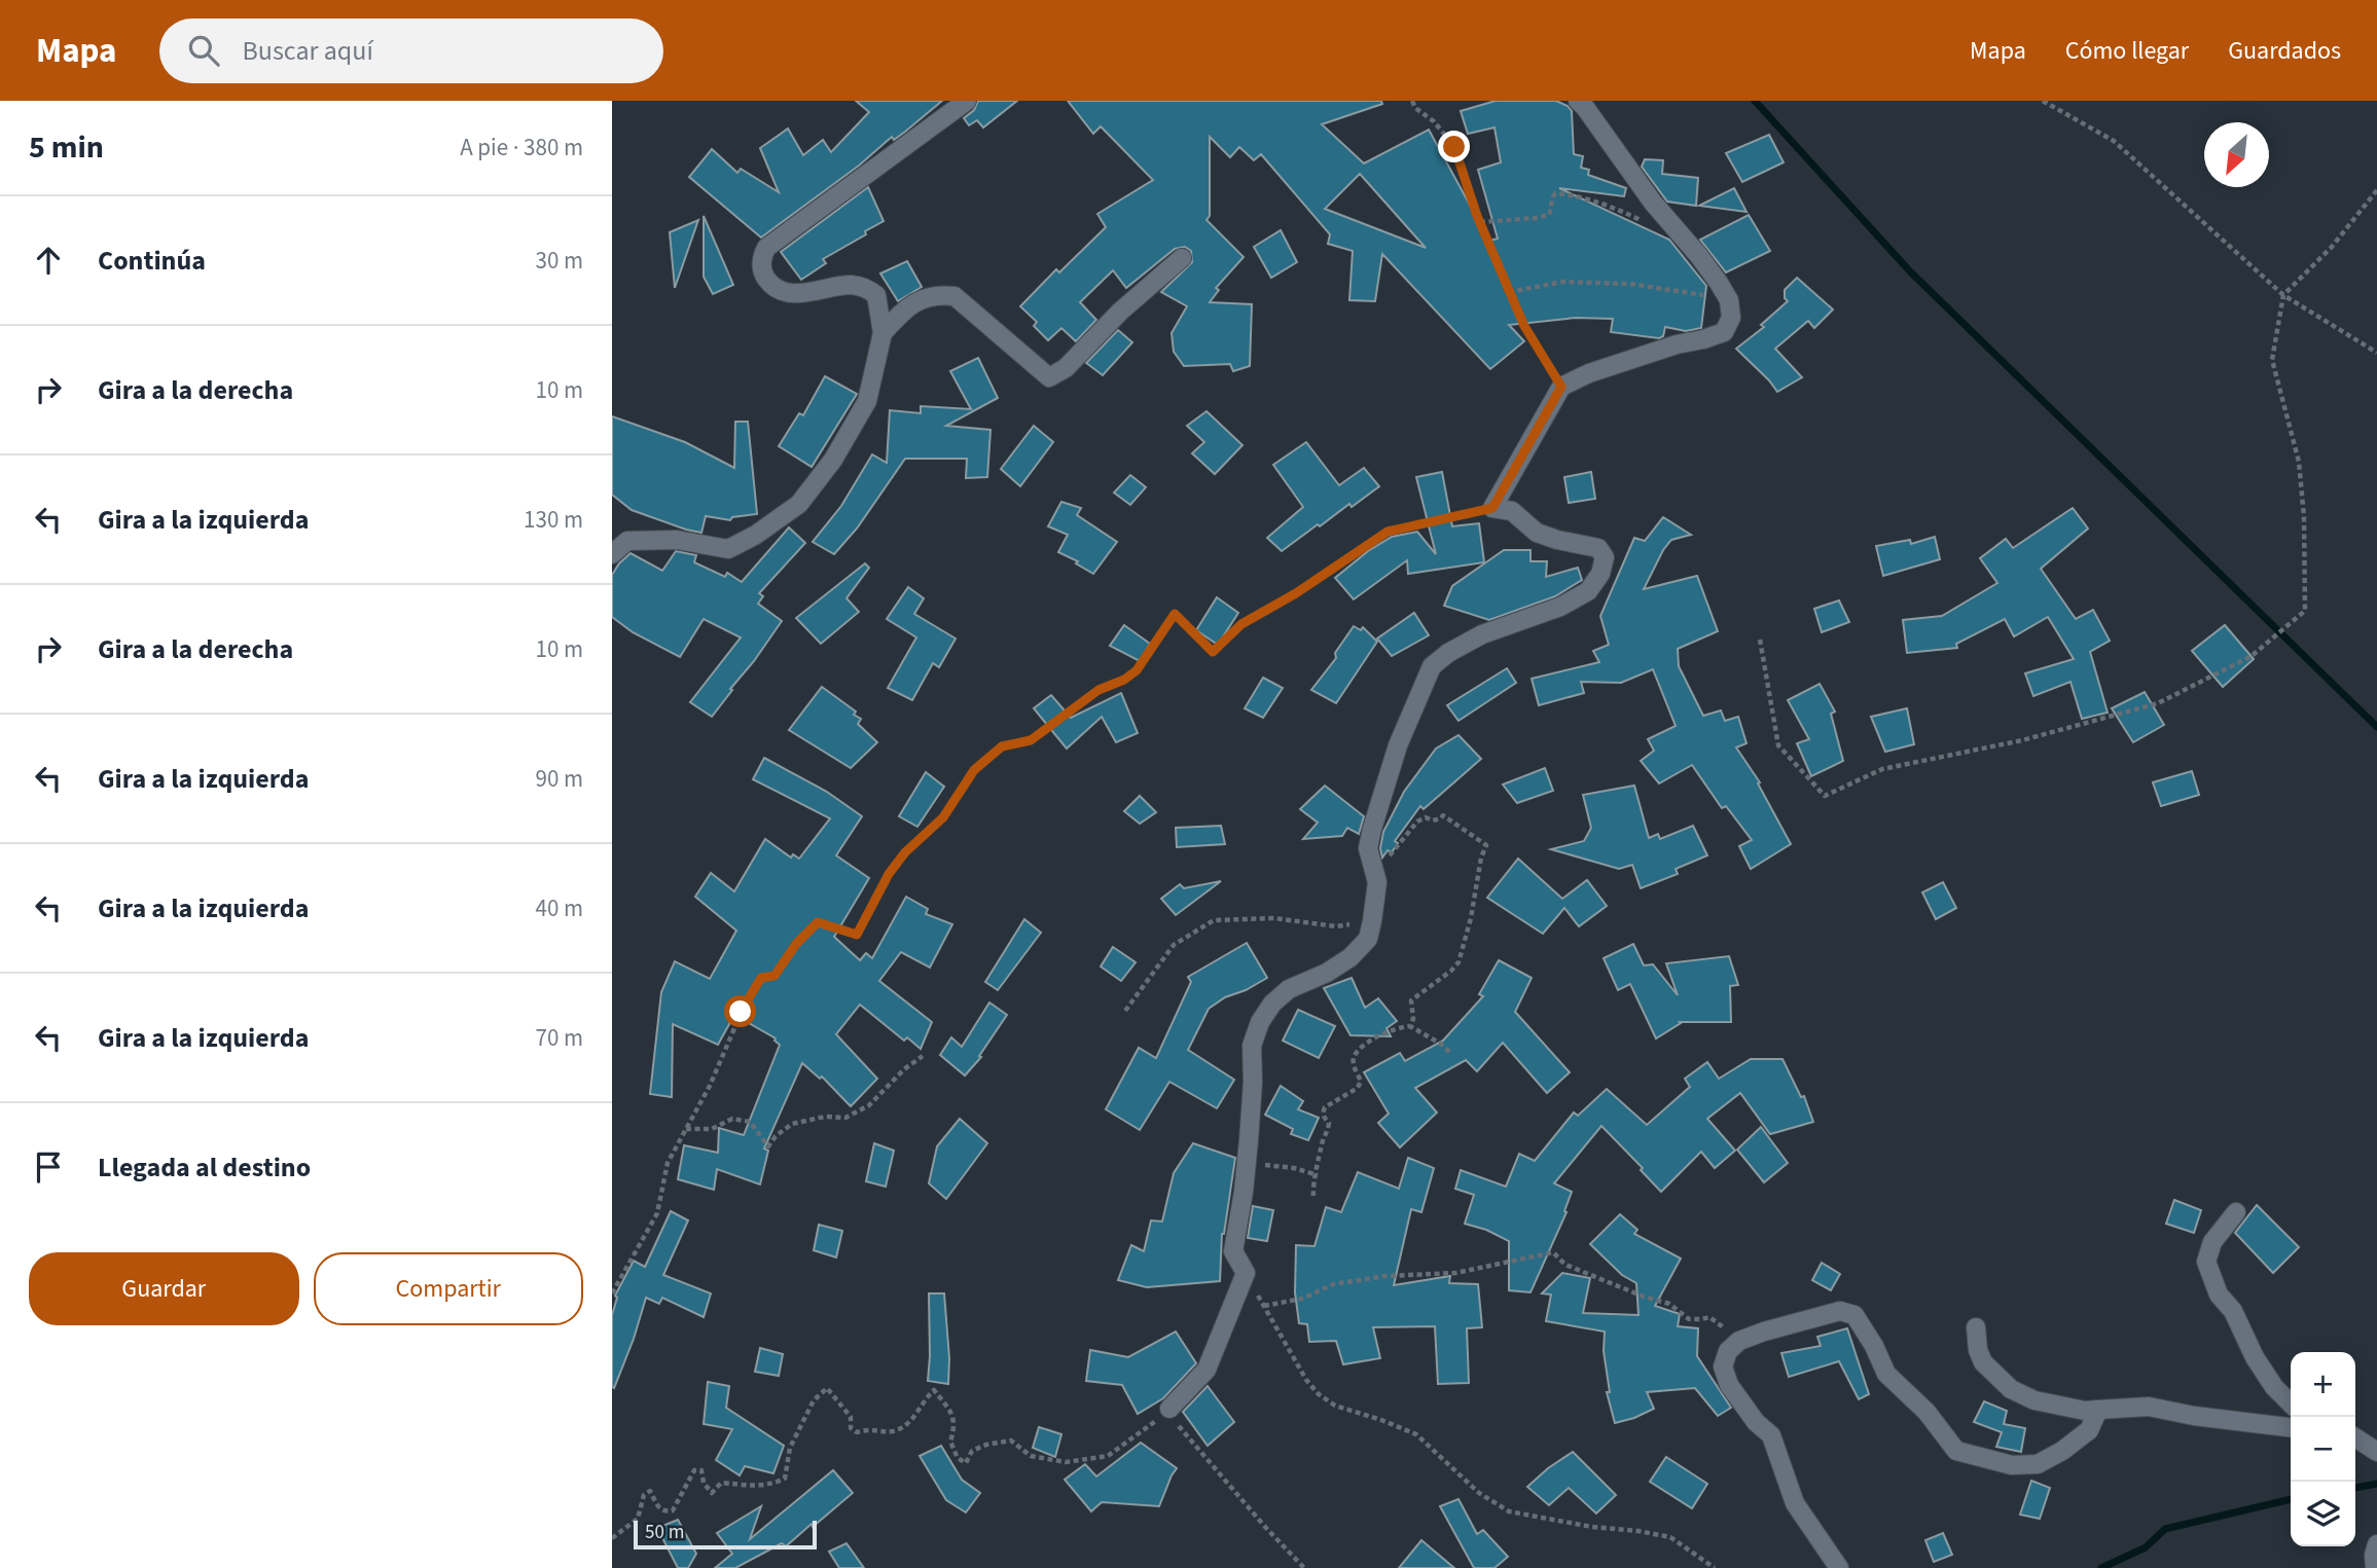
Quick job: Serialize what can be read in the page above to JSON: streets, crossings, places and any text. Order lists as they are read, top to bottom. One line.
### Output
{"scale_bar":"50 m","north":"bottom left","page":{"header":"Mapa","search":"Buscar aquí","nav":["Mapa","Cómo llegar","Guardados"],"heading":["5 min","A pie · 380 m"],"list":[["Continúa","30 m"],["Gira a la derecha","10 m"],["Gira a la izquierda","130 m"],["Gira a la derecha","10 m"],["Gira a la izquierda","90 m"],["Gira a la izquierda","40 m"],["Gira a la izquierda","70 m"],"Llegada al destino"],"buttons":["Guardar","Compartir"],"map_buttons":["+","−"],"scale":"50 m"}}
